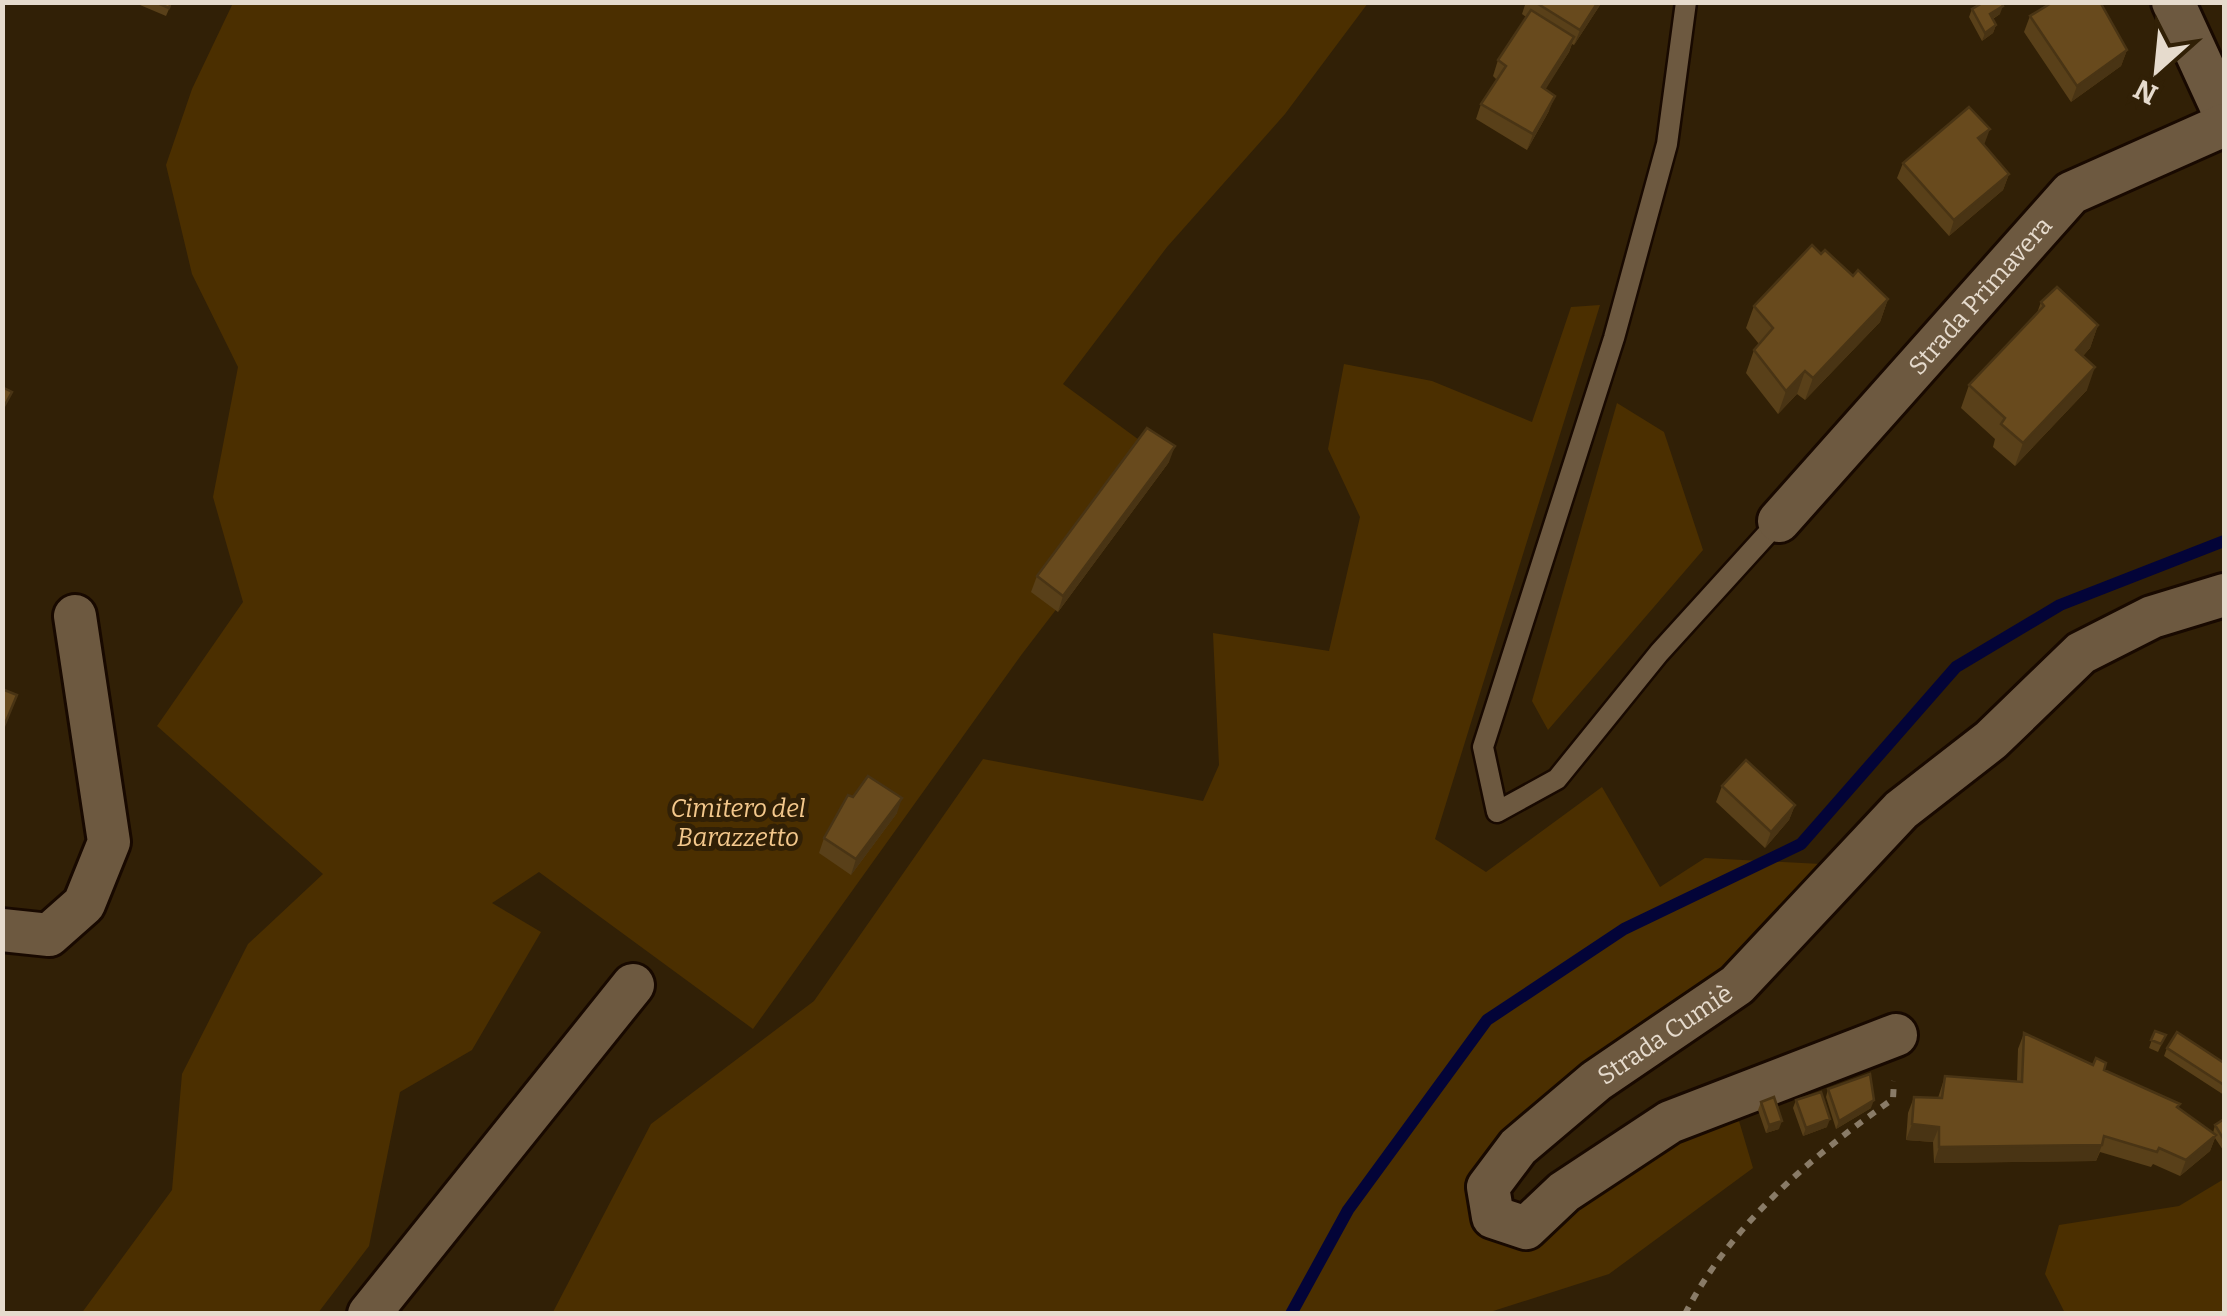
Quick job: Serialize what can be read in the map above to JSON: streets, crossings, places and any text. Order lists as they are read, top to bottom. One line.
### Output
{"streets":{"street":["Strada Primavera","Strada Cumiè"]},"parks":["Cimitero del Barazzetto"],"north":"bottom left"}
